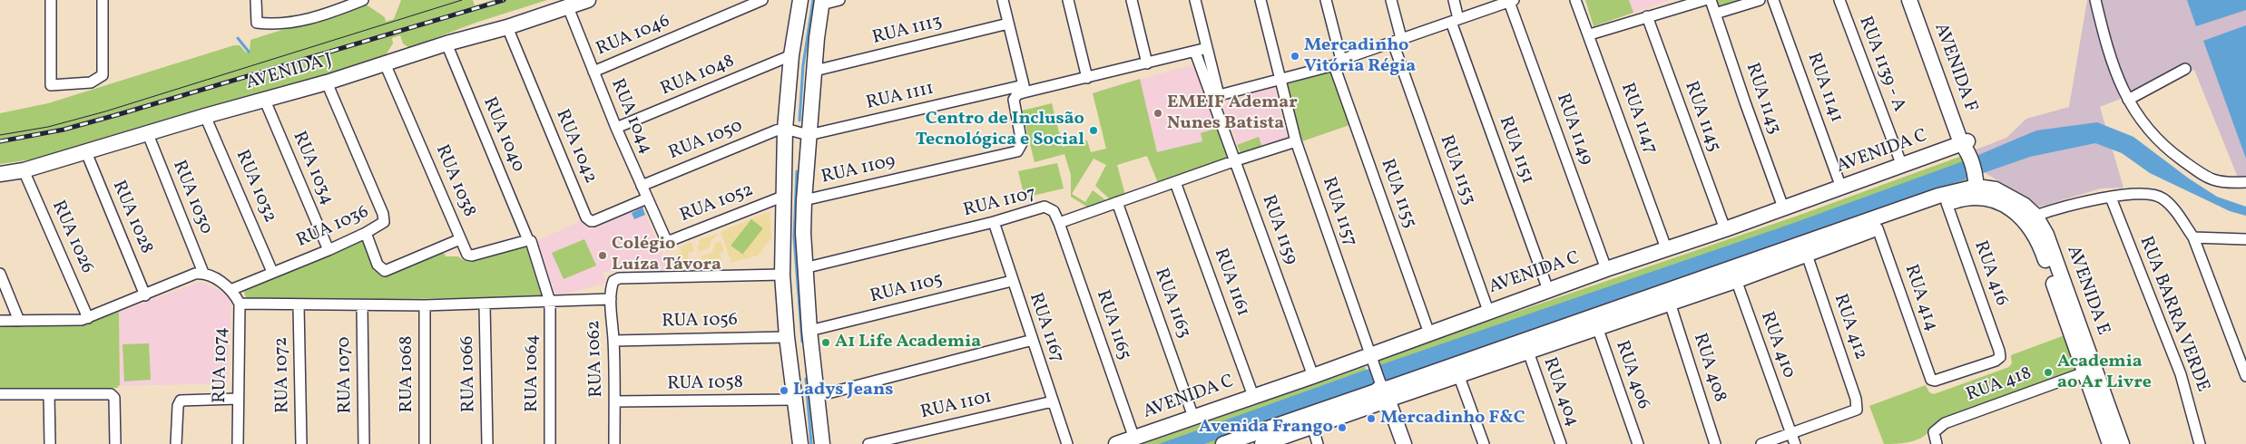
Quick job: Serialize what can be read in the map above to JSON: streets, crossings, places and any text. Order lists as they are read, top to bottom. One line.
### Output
{"streets":{"street":["RUA 1113","RUA 1046","RUA 1139 - A","AVENIDA F","AVENIDA J","RUA 1048","RUA 1141","RUA 1111","RUA 1143","RUA 1044","RUA 1145","RUA 1147","RUA 1149","RUA 1040","RUA 1050","RUA 1042","RUA 1151","AVENIDA C","RUA 1034","RUA 1109","RUA 1153","RUA 1038","RUA 1032","RUA 1155","RUA 1030","RUA 1107","RUA 1052","RUA 1157","RUA 1028","RUA 1036","RUA 1159","RUA 1026","RUA 416","RUA 1161","RUA 1105","AVENIDA E","RUA 414","RUA 1163","RUA BARRA VERDE","RUA 1056","RUA 1165","RUA 412","RUA 1167","RUA 410","RUA 1062","RUA 1074","RUA 408","RUA 1064","RUA 1068","RUA 1066","RUA 1072","RUA 1070","RUA 406","RUA 1058","RUA 418","RUA 404","RUA 1101"]},"crossings":[["RUA 1046","RUA 1044"],["RUA 1139 - A","AVENIDA C"],["AVENIDA F","AVENIDA C"],["AVENIDA J","RUA 1044"],["AVENIDA J","RUA 1040"],["AVENIDA J","RUA 1042"],["AVENIDA J","RUA 1034"],["AVENIDA J","RUA 1038"],["AVENIDA J","RUA 1032"],["AVENIDA J","RUA 1030"],["AVENIDA J","RUA 1028"],["AVENIDA J","RUA 1036"],["AVENIDA J","RUA 1026"],["RUA 1048","RUA 1044"],["RUA 1141","AVENIDA C"],["RUA 1111","RUA 1050"],["RUA 1111","RUA 1109"],["RUA 1111","RUA 1159"],["RUA 1143","AVENIDA C"],["RUA 1044","RUA 1050"],["RUA 1044","RUA 1042"],["RUA 1044","RUA 1052"],["RUA 1145","AVENIDA C"],["RUA 1147","AVENIDA C"],["RUA 1149","AVENIDA C"],["RUA 1040","RUA 1038"],["RUA 1040","RUA 1064"],["RUA 1151","AVENIDA C"],["AVENIDA C","RUA 1153"],["AVENIDA C","RUA 1155"],["AVENIDA C","RUA 1157"],["AVENIDA C","RUA 1159"],["AVENIDA C","RUA 1161"],["AVENIDA C","RUA 1163"],["AVENIDA C","RUA 1165"],["RUA 1034","RUA 1036"],["RUA 1032","RUA 1036"],["RUA 1107","RUA 1157"],["RUA 1107","RUA 1159"],["RUA 1107","RUA 1161"],["RUA 1107","RUA 1163"],["RUA 1107","RUA 1165"],["RUA 1107","RUA 1167"],["RUA 1036","RUA 1074"],["RUA 416","RUA 414"],["RUA 1105","RUA 1167"],["AVENIDA E","RUA 418"],["RUA 1056","RUA 1062"],["RUA 412","RUA 410"],["RUA 1167","RUA 1101"],["RUA 1062","RUA 1058"]],"places":["Mercadinho Vitória Régia","EMEIF Ademar Nunes Batista","Centro de Inclusão Tecnológica e Social","Colégio Luíza Távora","A1 Life Academia","Academia ao Ar Livre","Ladys Jeans","Mercadinho F&C","Avenida Frango"]}
